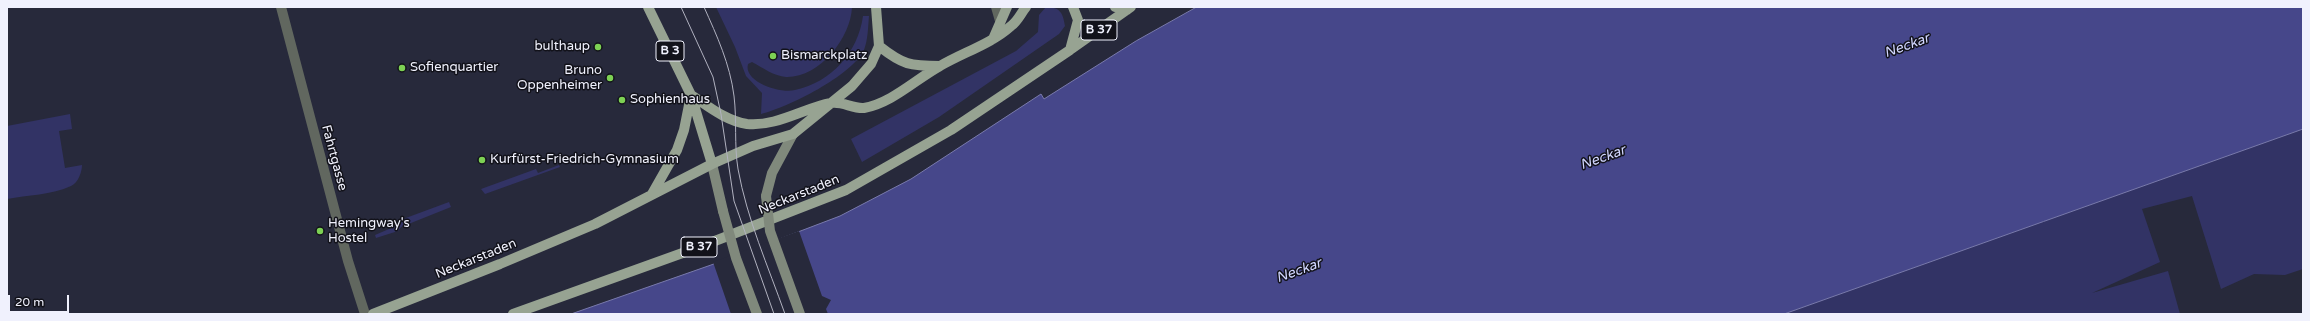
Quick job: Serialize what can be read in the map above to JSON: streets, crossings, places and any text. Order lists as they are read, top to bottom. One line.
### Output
{"streets":{"main road":["B 37","B 3","Neckarstaden"],"street":["Fahrtgasse"]},"crossings":[["B 37","Neckarstaden"],["B 3","Neckarstaden"]],"water":["Neckar"],"places":["bulthaup","Bismarckplatz","Sofienquartier","Bruno Oppenheimer","Sophienhaus","Kurfürst-Friedrich-Gymnasium","Hemingway's Hostel"],"scale_bar":"20 m"}
